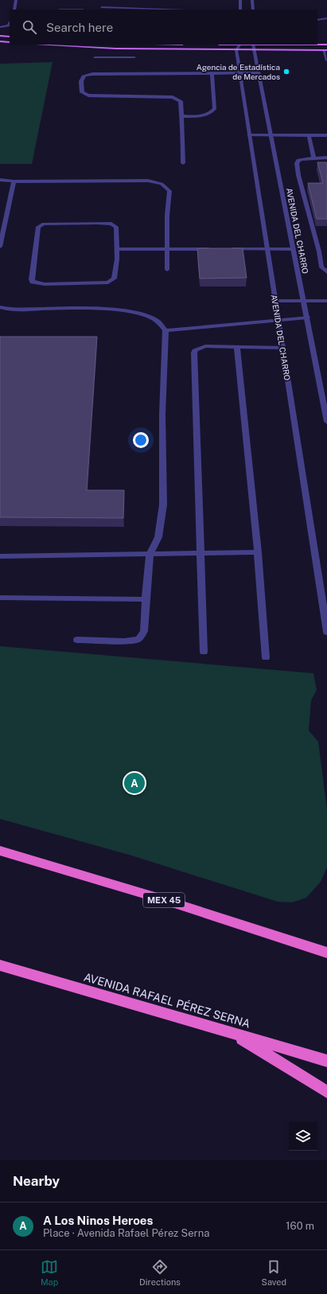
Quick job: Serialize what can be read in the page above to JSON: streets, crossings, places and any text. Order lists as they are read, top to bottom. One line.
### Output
{"streets":{"highway":["MEX 45","AVENIDA RAFAEL PÉREZ SERNA"],"street":["AVENIDA DEL CHARRO"]},"places":["Agencia de Estadística de Mercados"],"page":{"search":"Search here","pins":"A","heading":"Nearby","list":[{"mark":"A","name":"A Los Ninos Heroes","note":"Place · Avenida Rafael Pérez Serna","value":"160 m"}],"nav":["Map","Directions","Saved"]}}
